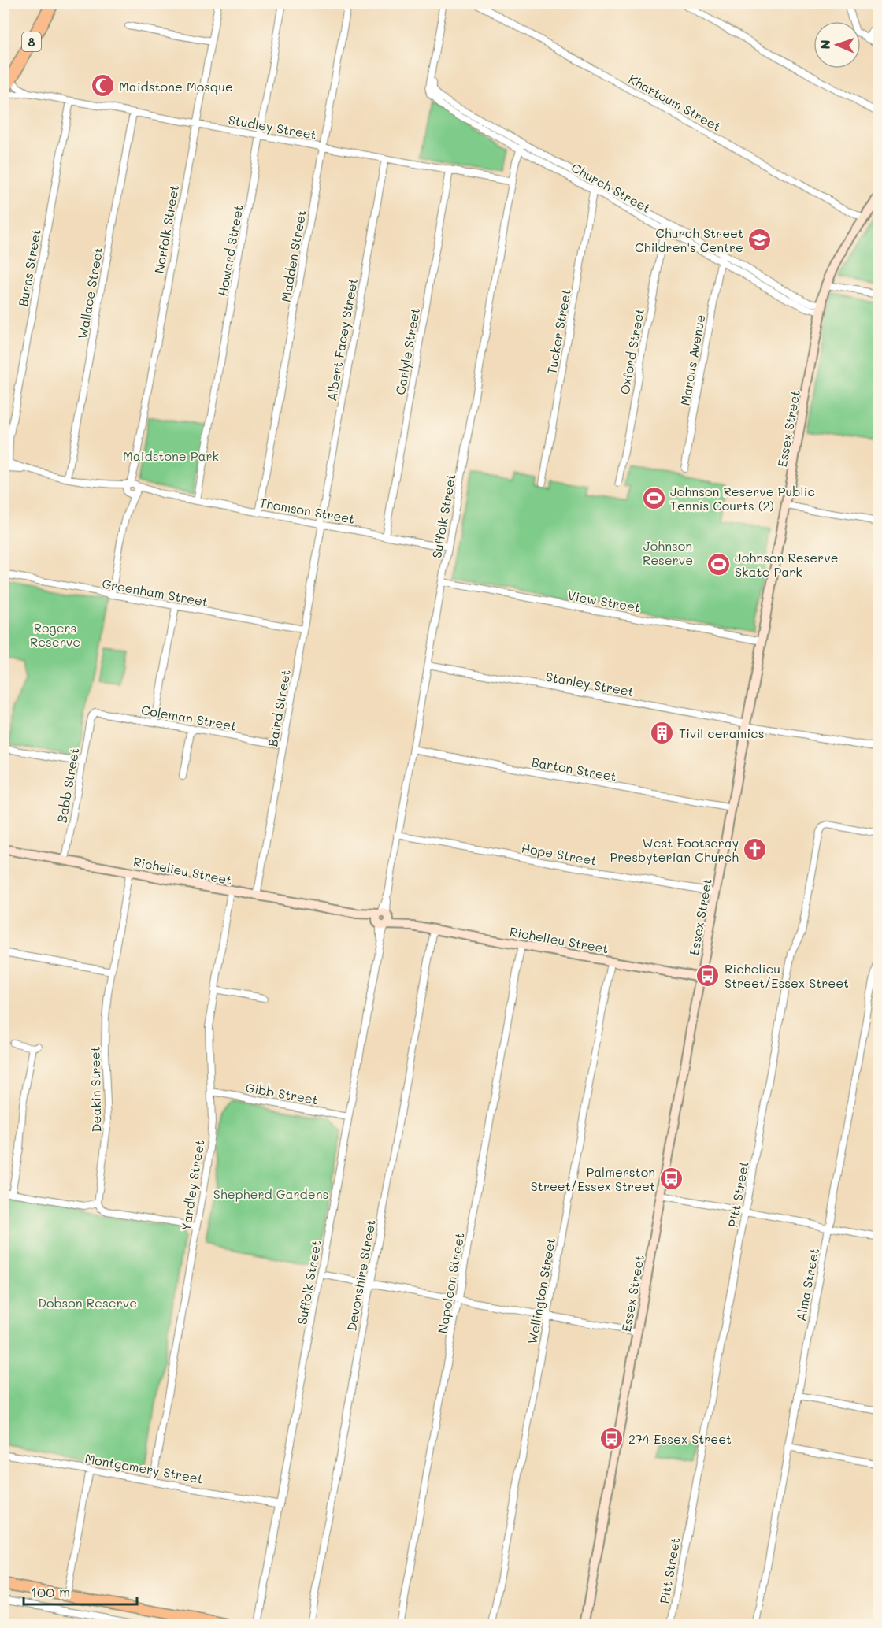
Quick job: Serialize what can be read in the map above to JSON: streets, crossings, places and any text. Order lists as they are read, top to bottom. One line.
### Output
{"streets":{"highway":["8"],"street":["Khartoum Street","Studley Street","Church Street","Norfolk Street","Howard Street","Madden Street","Burns Street","Wallace Street","Tucker Street","Albert Facey Street","Carlyle Street","Oxford Street","Marcus Avenue","Essex Street","Thomson Street","Suffolk Street","Greenham Street","View Street","Stanley Street","Baird Street","Coleman Street","Barton Street","Babb Street","Hope Street","Richelieu Street","Deakin Street","Gibb Street","Yardley Street","Pitt Street","Devonshire Street","Napoleon Street","Alma Street","Wellington Street","Montgomery Street"]},"crossings":[["8","Studley Street"],["Khartoum Street","Essex Street"],["Studley Street","Norfolk Street"],["Studley Street","Howard Street"],["Studley Street","Madden Street"],["Studley Street","Burns Street"],["Studley Street","Wallace Street"],["Studley Street","Albert Facey Street"],["Studley Street","Carlyle Street"],["Studley Street","Suffolk Street"],["Church Street","Tucker Street"],["Church Street","Oxford Street"],["Church Street","Marcus Avenue"],["Church Street","Essex Street"],["Church Street","Suffolk Street"],["Norfolk Street","Thomson Street"],["Norfolk Street","Greenham Street"],["Howard Street","Thomson Street"],["Madden Street","Thomson Street"],["Burns Street","Thomson Street"],["Wallace Street","Thomson Street"],["Albert Facey Street","Thomson Street"],["Albert Facey Street","Baird Street"],["Carlyle Street","Thomson Street"],["Essex Street","View Street"],["Essex Street","Stanley Street"],["Essex Street","Barton Street"],["Essex Street","Hope Street"],["Essex Street","Richelieu Street"],["Thomson Street","Suffolk Street"],["Thomson Street","Baird Street"],["Suffolk Street","View Street"],["Suffolk Street","Stanley Street"],["Suffolk Street","Barton Street"],["Suffolk Street","Hope Street"],["Suffolk Street","Richelieu Street"],["Suffolk Street","Gibb Street"],["Suffolk Street","Montgomery Street"],["Greenham Street","Baird Street"],["Baird Street","Coleman Street"],["Baird Street","Richelieu Street"],["Coleman Street","Babb Street"],["Babb Street","Richelieu Street"],["Richelieu Street","Deakin Street"],["Richelieu Street","Yardley Street"],["Richelieu Street","Devonshire Street"],["Richelieu Street","Napoleon Street"],["Richelieu Street","Wellington Street"],["Gibb Street","Yardley Street"],["Yardley Street","Montgomery Street"]],"parks":["Maidstone Park","Johnson Reserve","Rogers Reserve","Shepherd Gardens","Dobson Reserve"],"places":{"mosque":["Maidstone Mosque"],"school or university":["Church Street Children's Centre"],"sports":["Johnson Reserve Public Tennis Courts (2)","Johnson Reserve Skate Park"],"building":["Tivil ceramics"],"church":["West Footscray Presbyterian Church"],"bus stop":["Richelieu Street/Essex Street","Palmerston Street/Essex Street","274 Essex Street"]},"scale_bar":"100 m","north":"left"}
